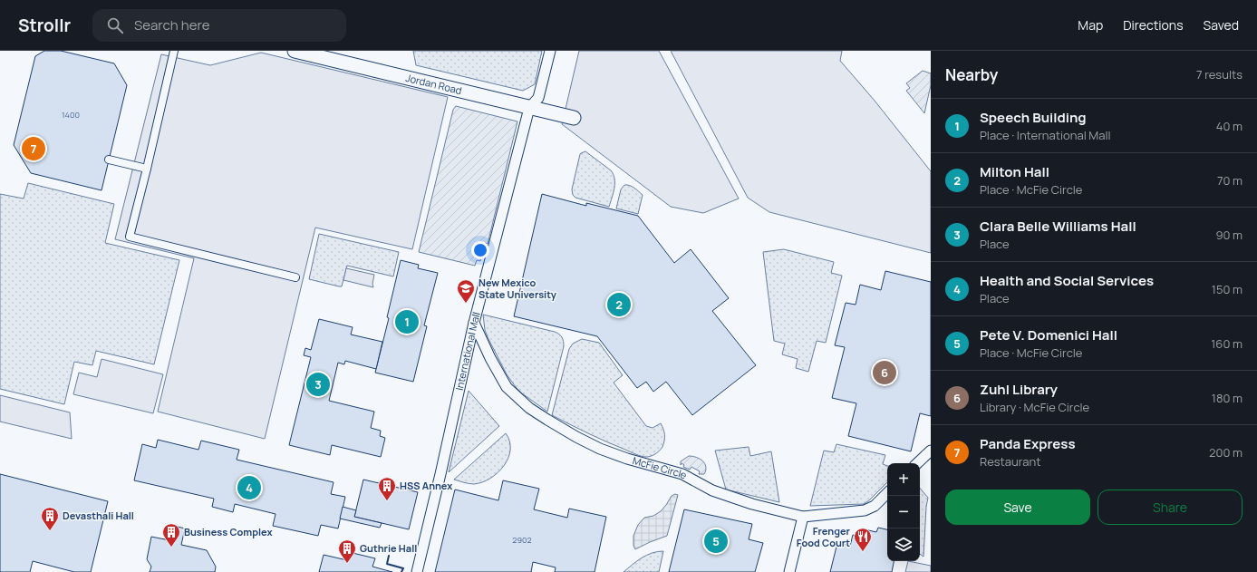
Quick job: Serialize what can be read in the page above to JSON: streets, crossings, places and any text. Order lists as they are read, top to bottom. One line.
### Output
{"streets":{"street":["Jordan Road","International Mall","McFie Circle"]},"crossings":[["Jordan Road","International Mall"],["International Mall","McFie Circle"]],"places":{"school or university":["New Mexico State University"],"building":["HSS Annex","Devasthali Hall","Business Complex","Guthrie Hall"],"restaurant":["Frenger Food Court"]},"house_numbers":["1400","2902"],"page":{"header":"Strollr","search":"Search here","nav":["Map","Directions","Saved"],"heading":["Nearby","7 results"],"list":[{"mark":"1","name":"Speech Building","note":"Place · International Mall","value":"40 m"},{"mark":"2","name":"Milton Hall","note":"Place · McFie Circle","value":"70 m"},{"mark":"3","name":"Clara Belle Williams Hall","note":"Place","value":"90 m"},{"mark":"4","name":"Health and Social Services","note":"Place","value":"150 m"},{"mark":"5","name":"Pete V. Domenici Hall","note":"Place · McFie Circle","value":"160 m"},{"mark":"6","name":"Zuhl Library","note":"Library · McFie Circle","value":"180 m"},{"mark":"7","name":"Panda Express","note":"Restaurant","value":"200 m"}],"pins":["7","2","1","6","3","4","5"],"map_buttons":["+","−"],"buttons":["Save","Share"]}}
